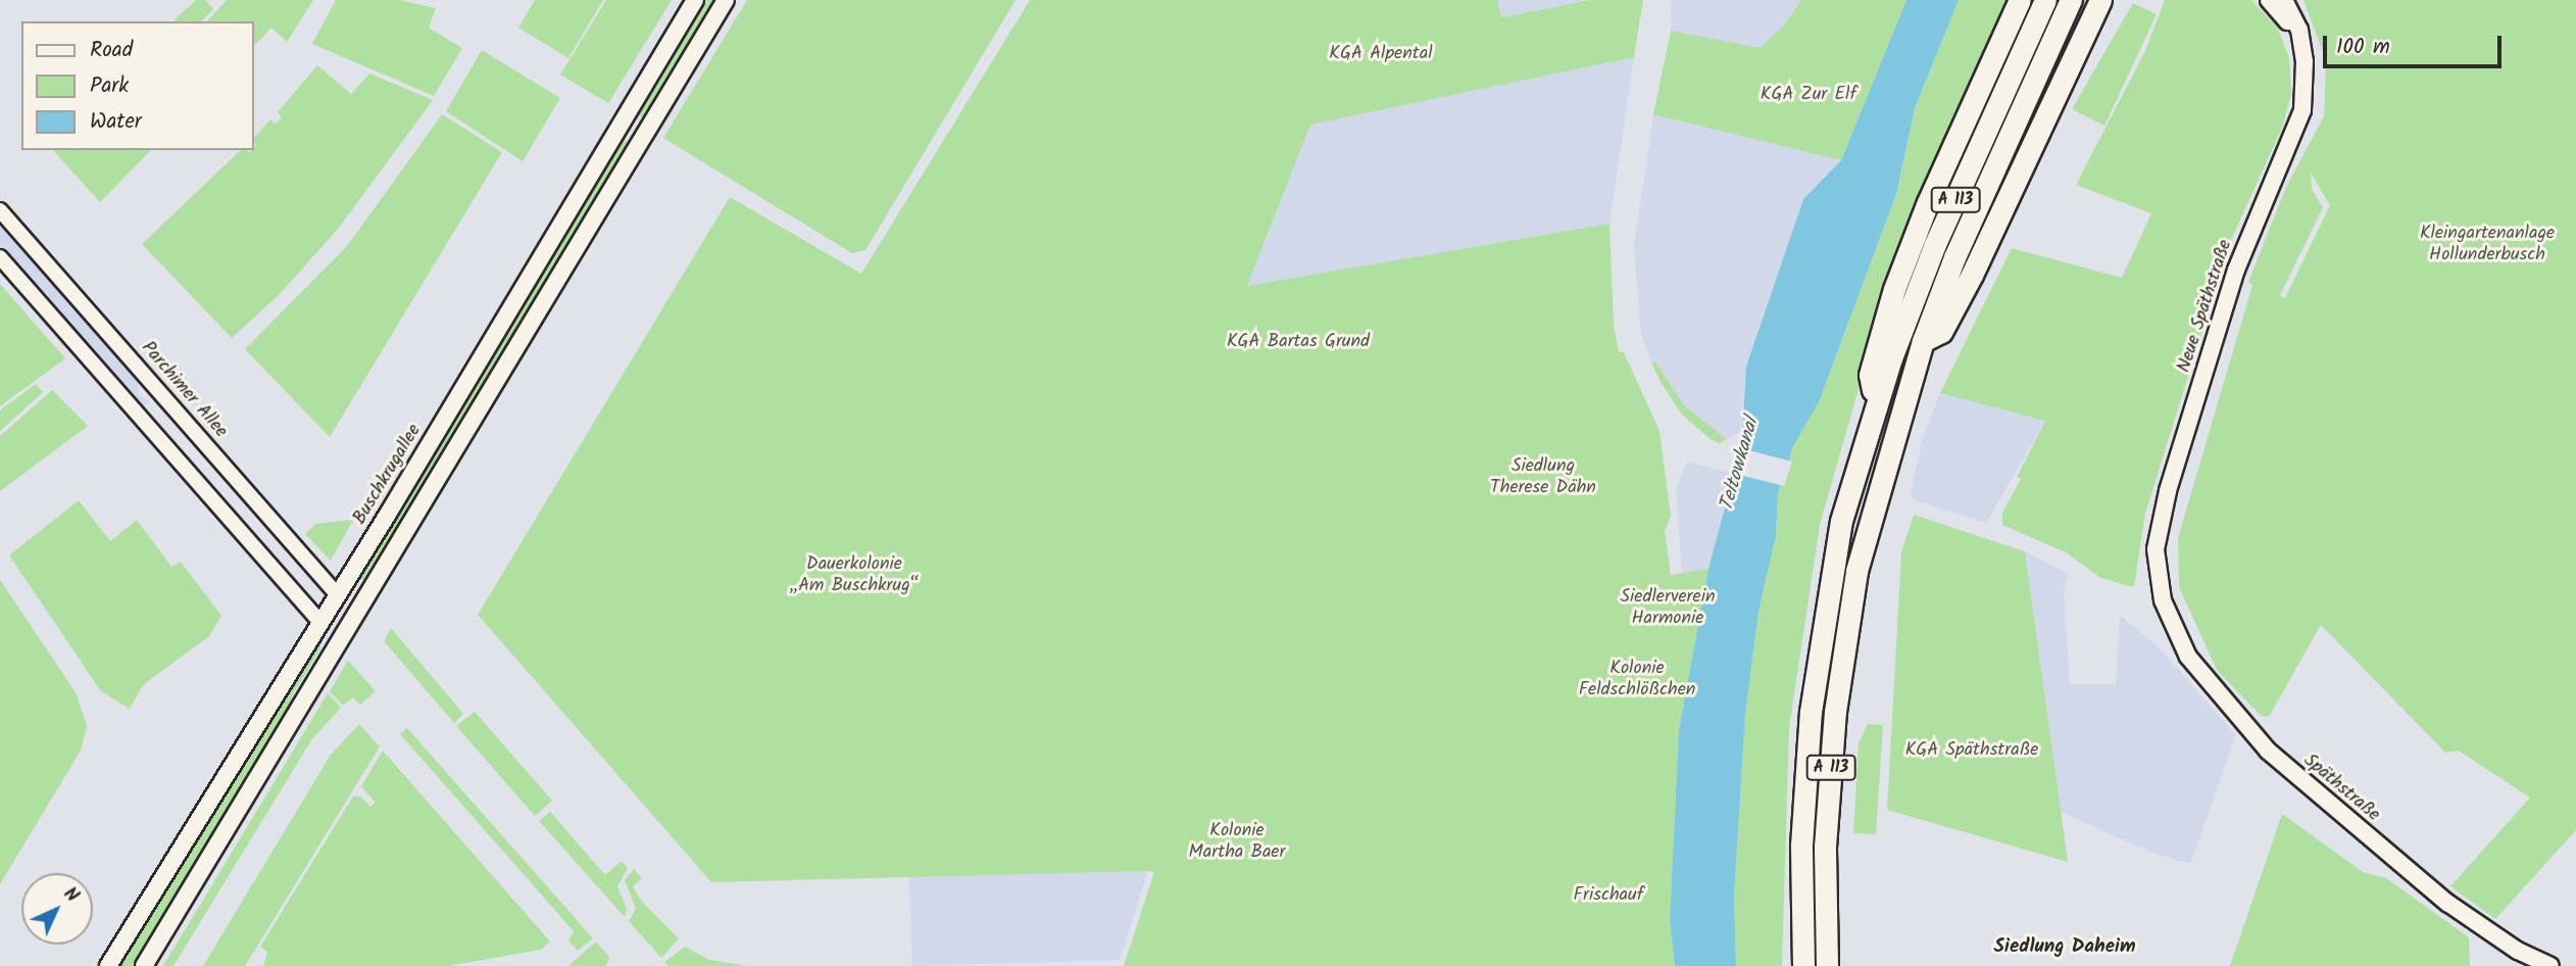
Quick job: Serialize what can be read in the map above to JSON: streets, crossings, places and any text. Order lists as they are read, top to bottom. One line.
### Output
{"streets":{"highway":["A 113"],"main road":["Neue Späthstraße","Buschkrugallee","Späthstraße"],"street":["Parchimer Allee"]},"crossings":[["Neue Späthstraße","Späthstraße"],["Parchimer Allee","Buschkrugallee"]],"districts":["Siedlung Daheim"],"water":["Teltowkanal"],"parks":["KGA Alpental","KGA Zur Elf","Kleingartenanlage Hollunderbusch","KGA Bartas Grund","Siedlung Therese Dähn","Dauerkolonie „Am Buschkrug“","Siedlerverein Harmonie","Kolonie Feldschlößchen","KGA Späthstraße","Kolonie Martha Baer","Frischauf"],"legend":["Road","Park","Water"],"scale_bar":"100 m","north":"top right"}
